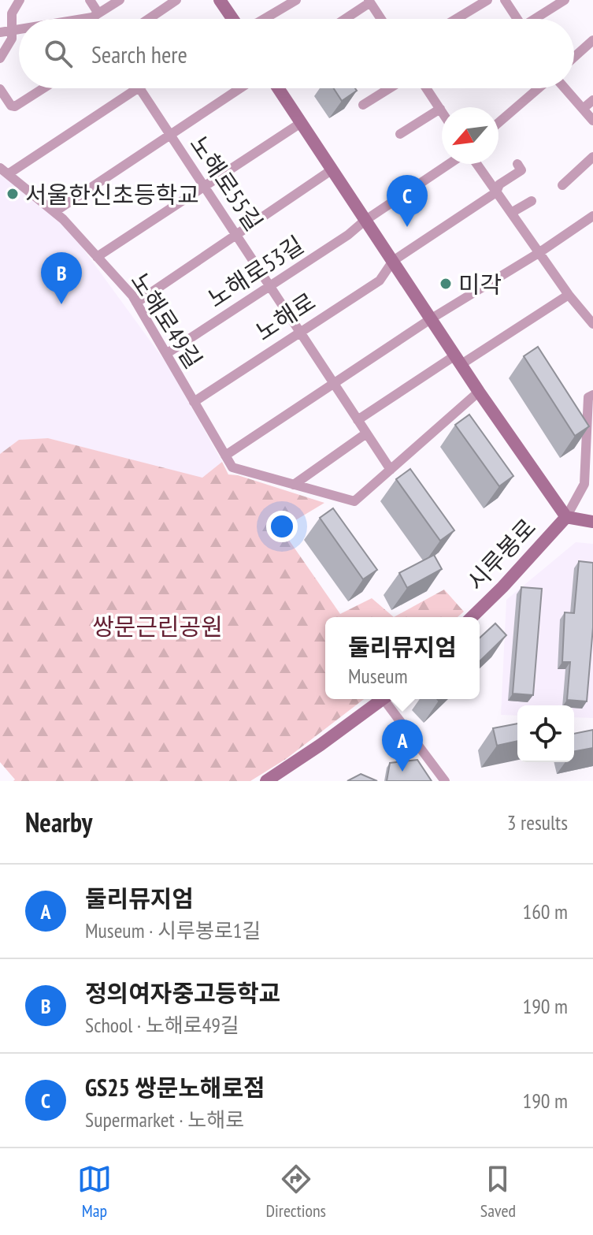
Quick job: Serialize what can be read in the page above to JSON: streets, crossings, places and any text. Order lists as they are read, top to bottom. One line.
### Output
{"streets":{"main road":["시루봉로"],"street":["노해로55길","노해로53길","노해로","노해로49길"]},"crossings":[["노해로55길","노해로53길"],["노해로55길","노해로"],["노해로55길","노해로49길"],["노해로53길","노해로49길"],["노해로","노해로49길"]],"parks":["쌍문근린공원"],"places":["서울한신초등학교","미각"],"north":"bottom left","page":{"search":"Search here","pins":["C","B","A"],"popup":["둘리뮤지엄","Museum"],"heading":["Nearby","3 results"],"list":[{"mark":"A","name":"둘리뮤지엄","note":"Museum · 시루봉로1길","value":"160 m"},{"mark":"B","name":"정의여자중고등학교","note":"School · 노해로49길","value":"190 m"},{"mark":"C","name":"GS25 쌍문노해로점","note":"Supermarket · 노해로","value":"190 m"}],"nav":["Map","Directions","Saved"]}}
